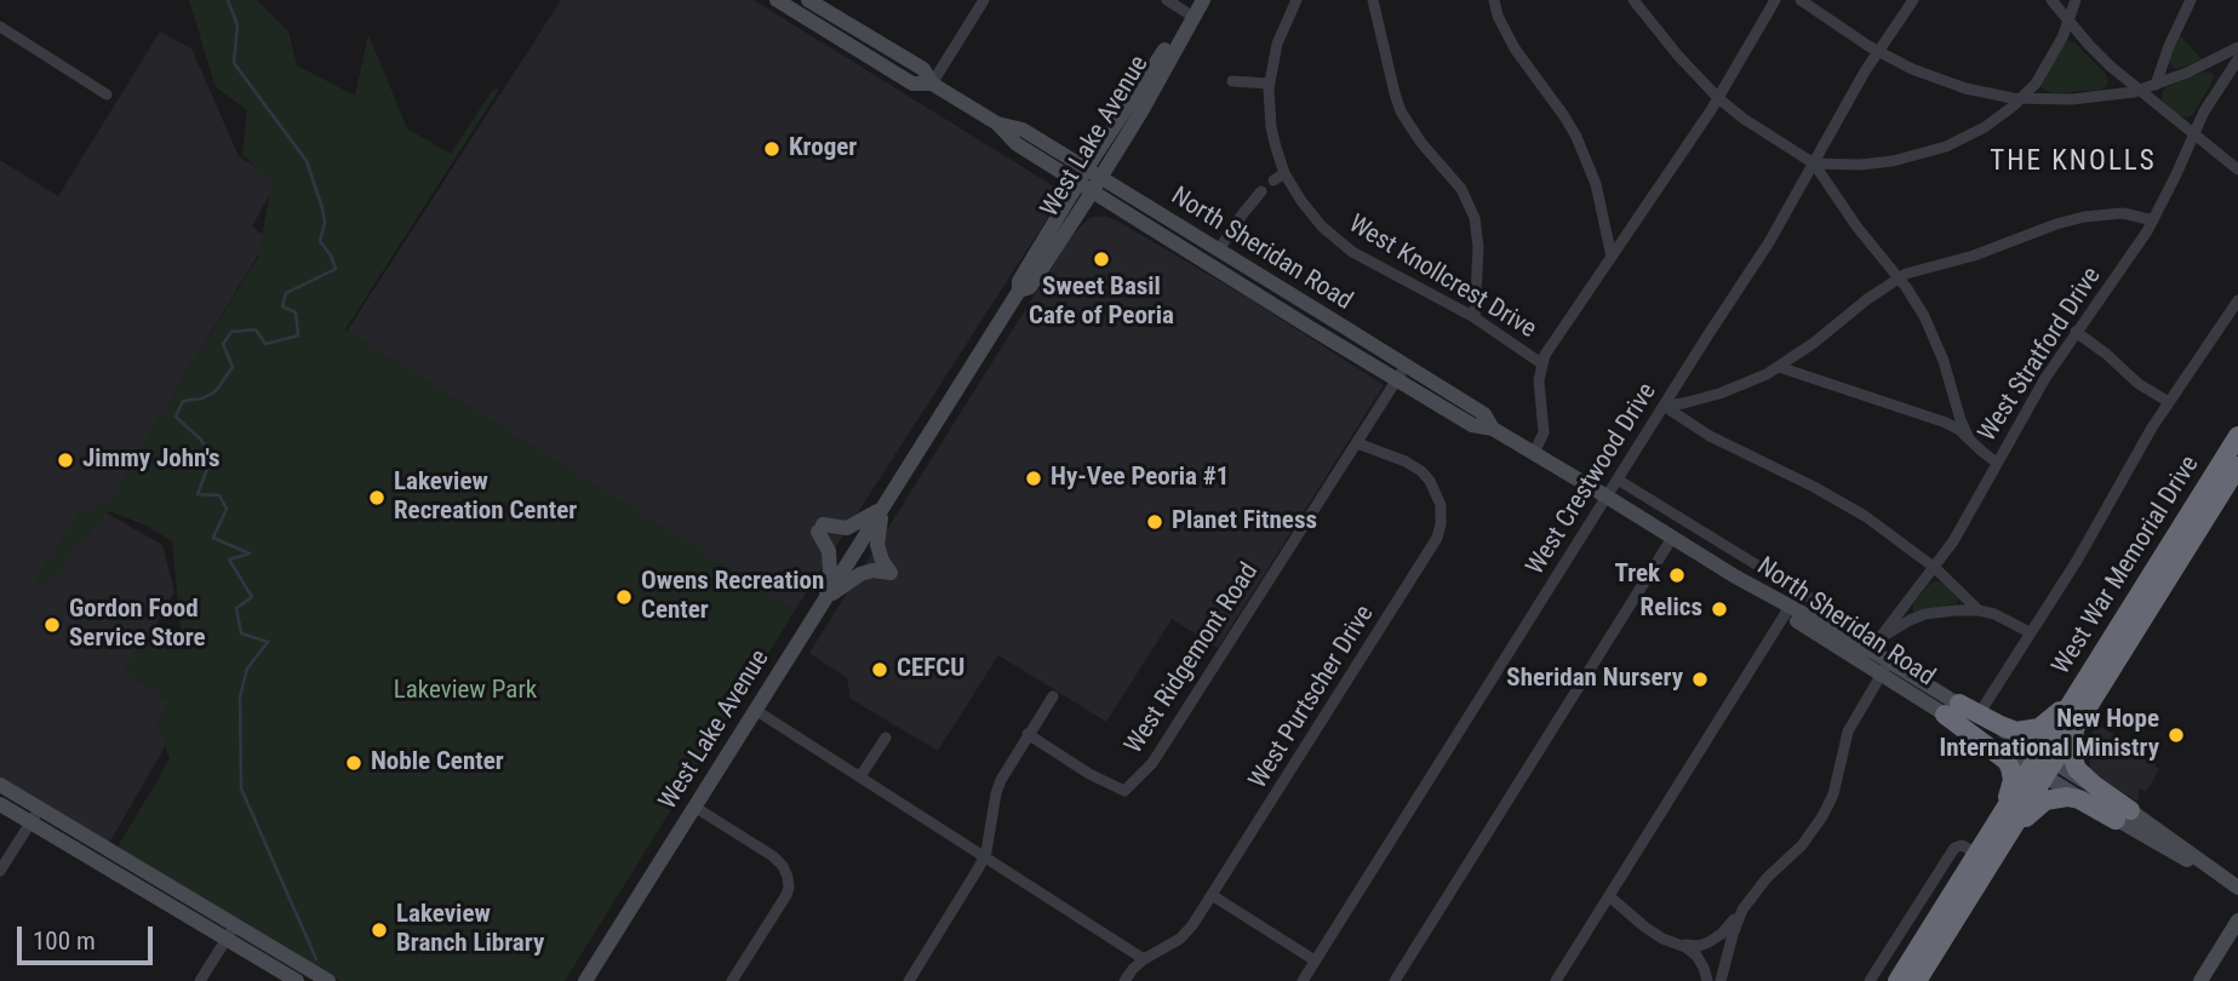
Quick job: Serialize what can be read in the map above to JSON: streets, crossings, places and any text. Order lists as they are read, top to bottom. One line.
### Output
{"streets":{"highway":["West War Memorial Drive"],"main road":["West Lake Avenue","North Sheridan Road"],"street":["West Knollcrest Drive","West Stratford Drive","West Crestwood Drive","West Ridgemont Road","West Purtscher Drive"]},"crossings":[["West Lake Avenue","North Sheridan Road"],["North Sheridan Road","West Knollcrest Drive"],["North Sheridan Road","West Stratford Drive"],["North Sheridan Road","West Crestwood Drive"],["North Sheridan Road","West War Memorial Drive"],["North Sheridan Road","West Ridgemont Road"],["West Ridgemont Road","West Purtscher Drive"]],"districts":["THE KNOLLS"],"parks":["Lakeview Park"],"places":["Kroger","Sweet Basil Cafe of Peoria","Jimmy John's","Hy-Vee Peoria #1","Lakeview Recreation Center","Planet Fitness","Trek","Owens Recreation Center","Relics","Gordon Food Service Store","CEFCU","Sheridan Nursery","New Hope International Ministry","Noble Center","Lakeview Branch Library"],"scale_bar":"100 m"}
